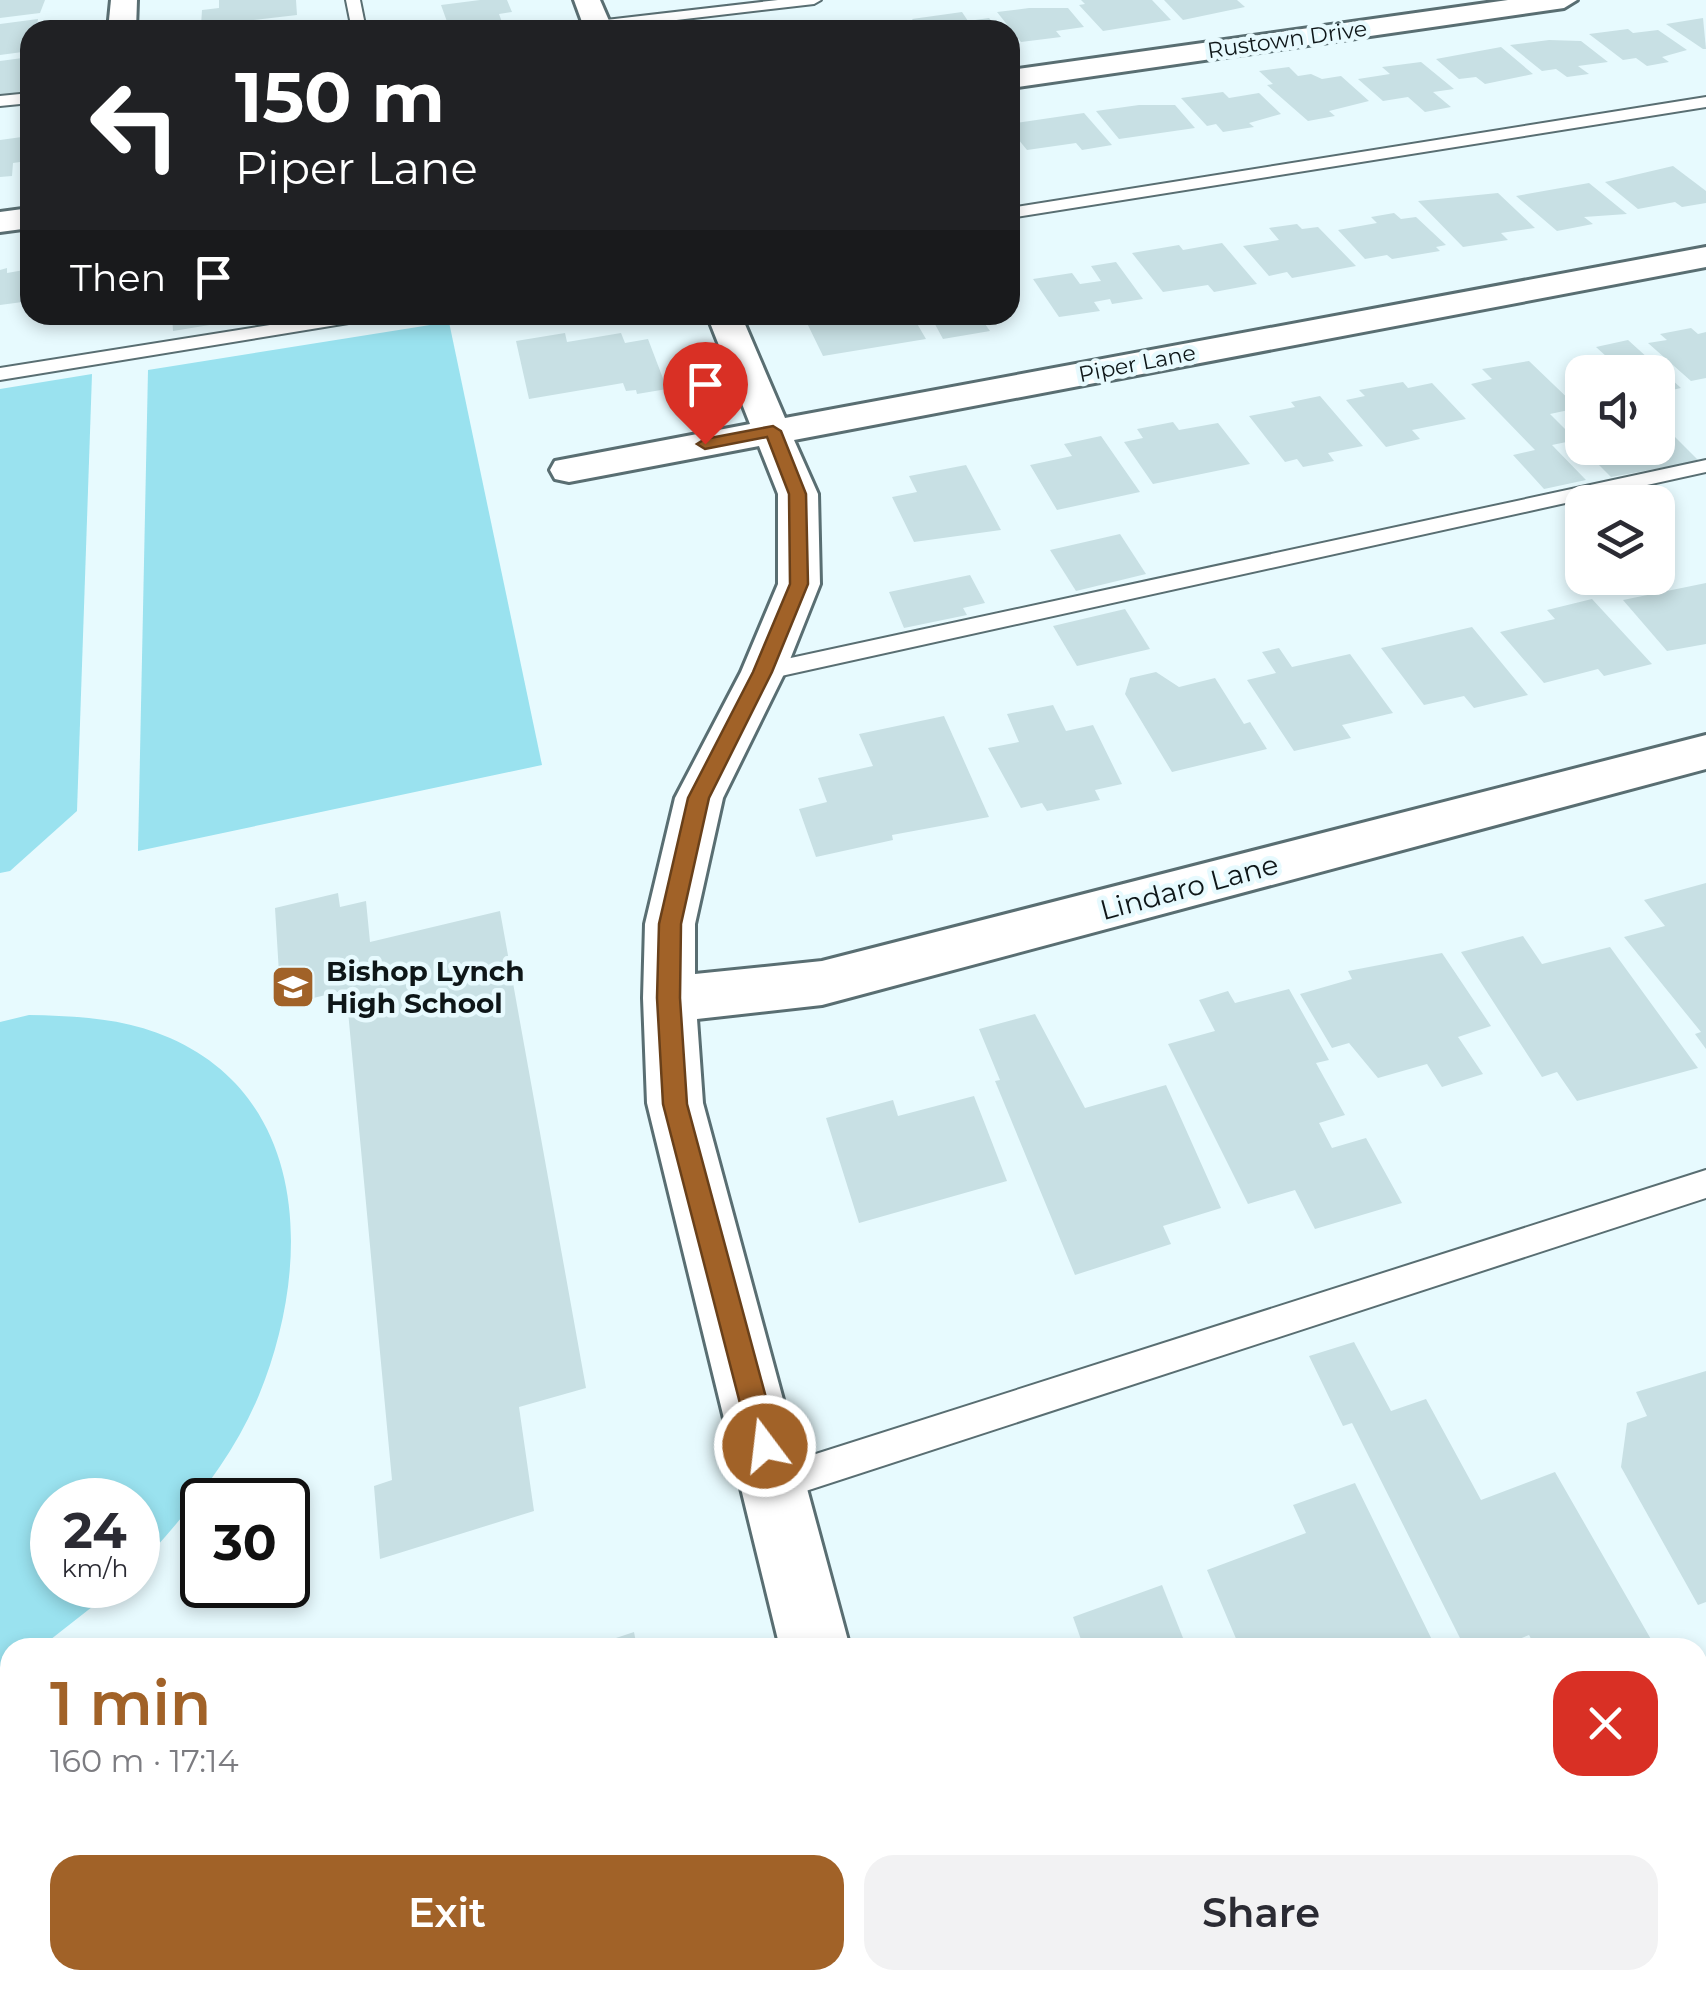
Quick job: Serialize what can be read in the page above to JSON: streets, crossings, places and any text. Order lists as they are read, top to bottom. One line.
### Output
{"streets":{"street":["Rustown Drive","Piper Lane","Lindaro Lane"]},"places":{"school or university":["Bishop Lynch High School"]},"page":{"turn":["150 m","Piper Lane"],"then":"Then","speed":"24 km/h","limit":"30","heading":["1 min","160 m · 17:14"],"buttons":["Exit","Share"]}}
